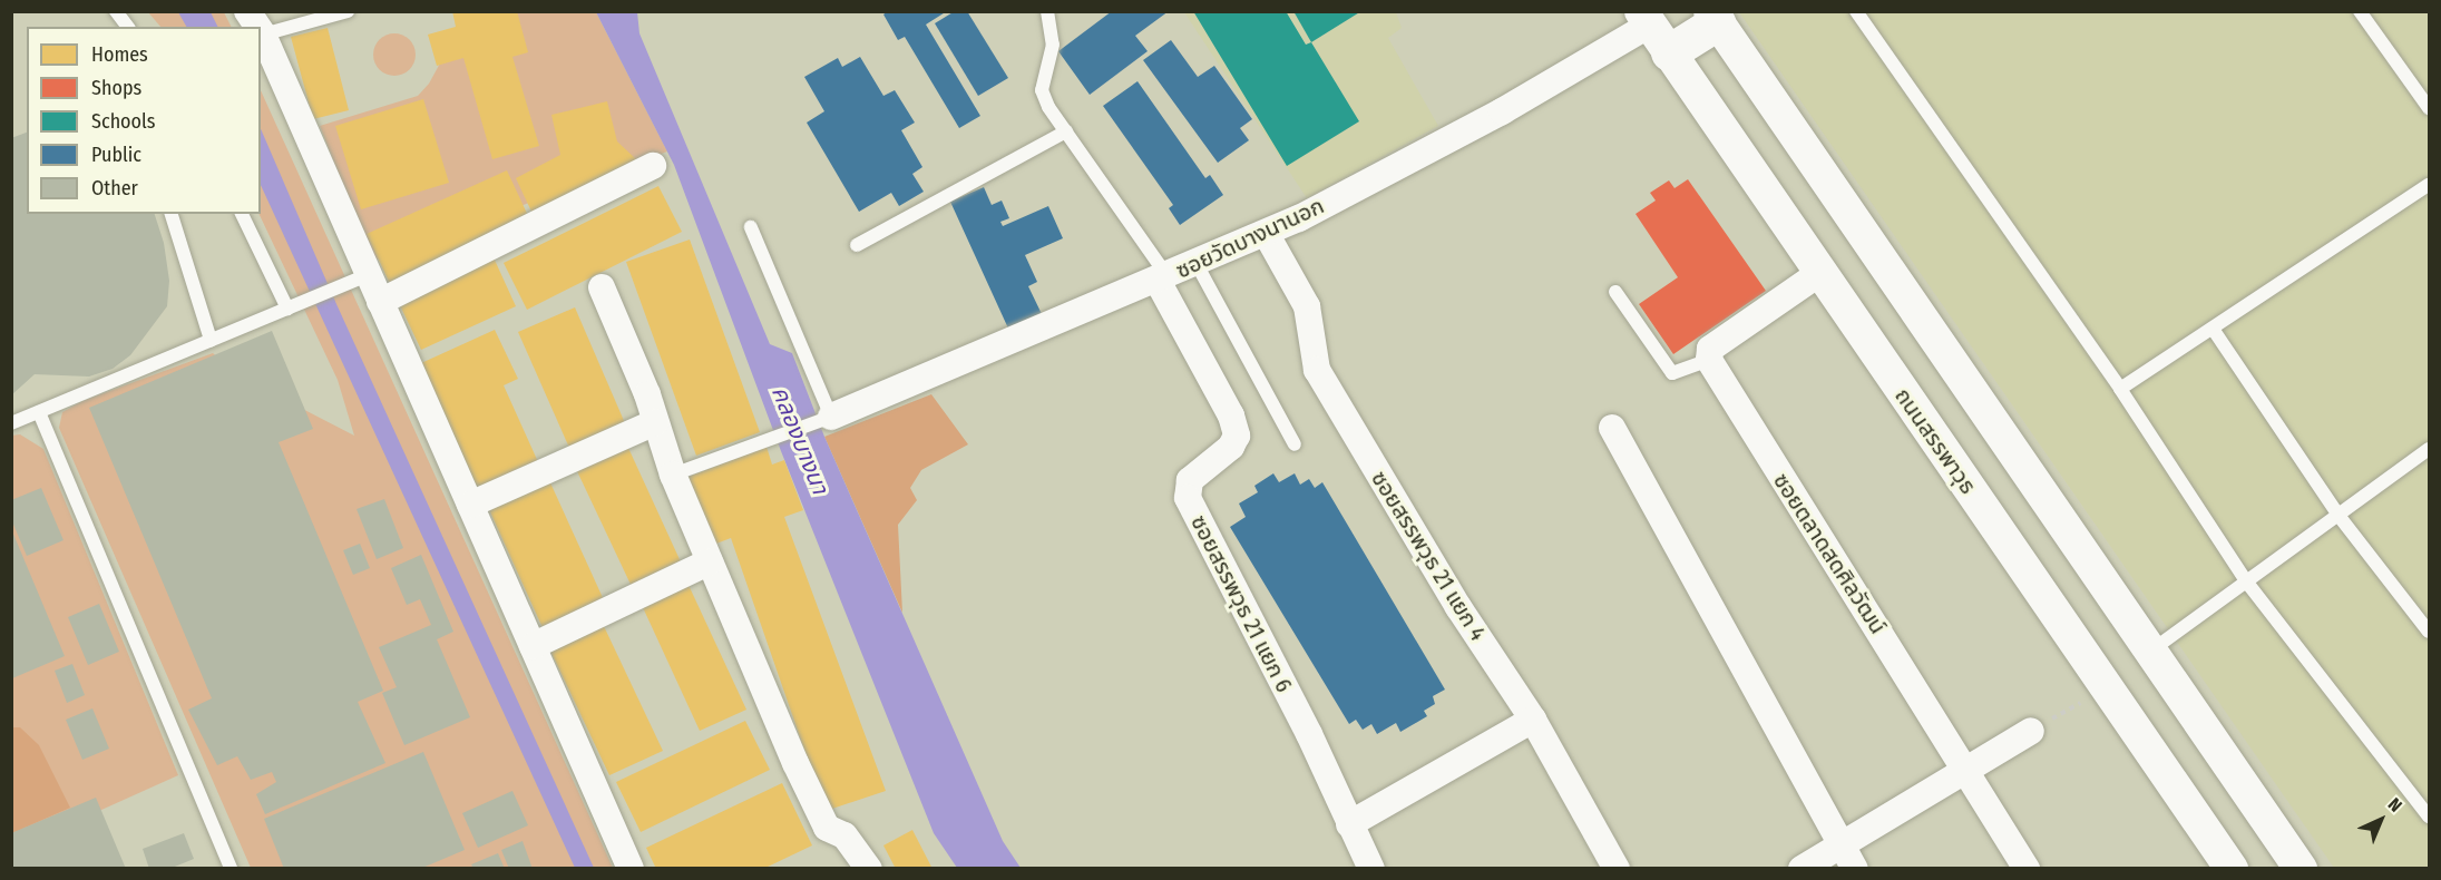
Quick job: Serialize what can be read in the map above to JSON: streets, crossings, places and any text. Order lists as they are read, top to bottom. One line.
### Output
{"streets":{"street":["ซอยวัดบางนานอก","ถนนสรรพาวุธ","ซอยตลาดสดศิลวัฒน์","ซอยสรรพวุธ 21 แยก 4","ซอยสรรพวุธ 21 แยก 6"]},"crossings":[["ซอยวัดบางนานอก","ถนนสรรพาวุธ"],["ซอยวัดบางนานอก","ซอยสรรพวุธ 21 แยก 4"],["ซอยวัดบางนานอก","ซอยสรรพวุธ 21 แยก 6"]],"water":["คลองบางนา"],"legend":["Homes","Shops","Schools","Public","Other"],"north":"top right"}
